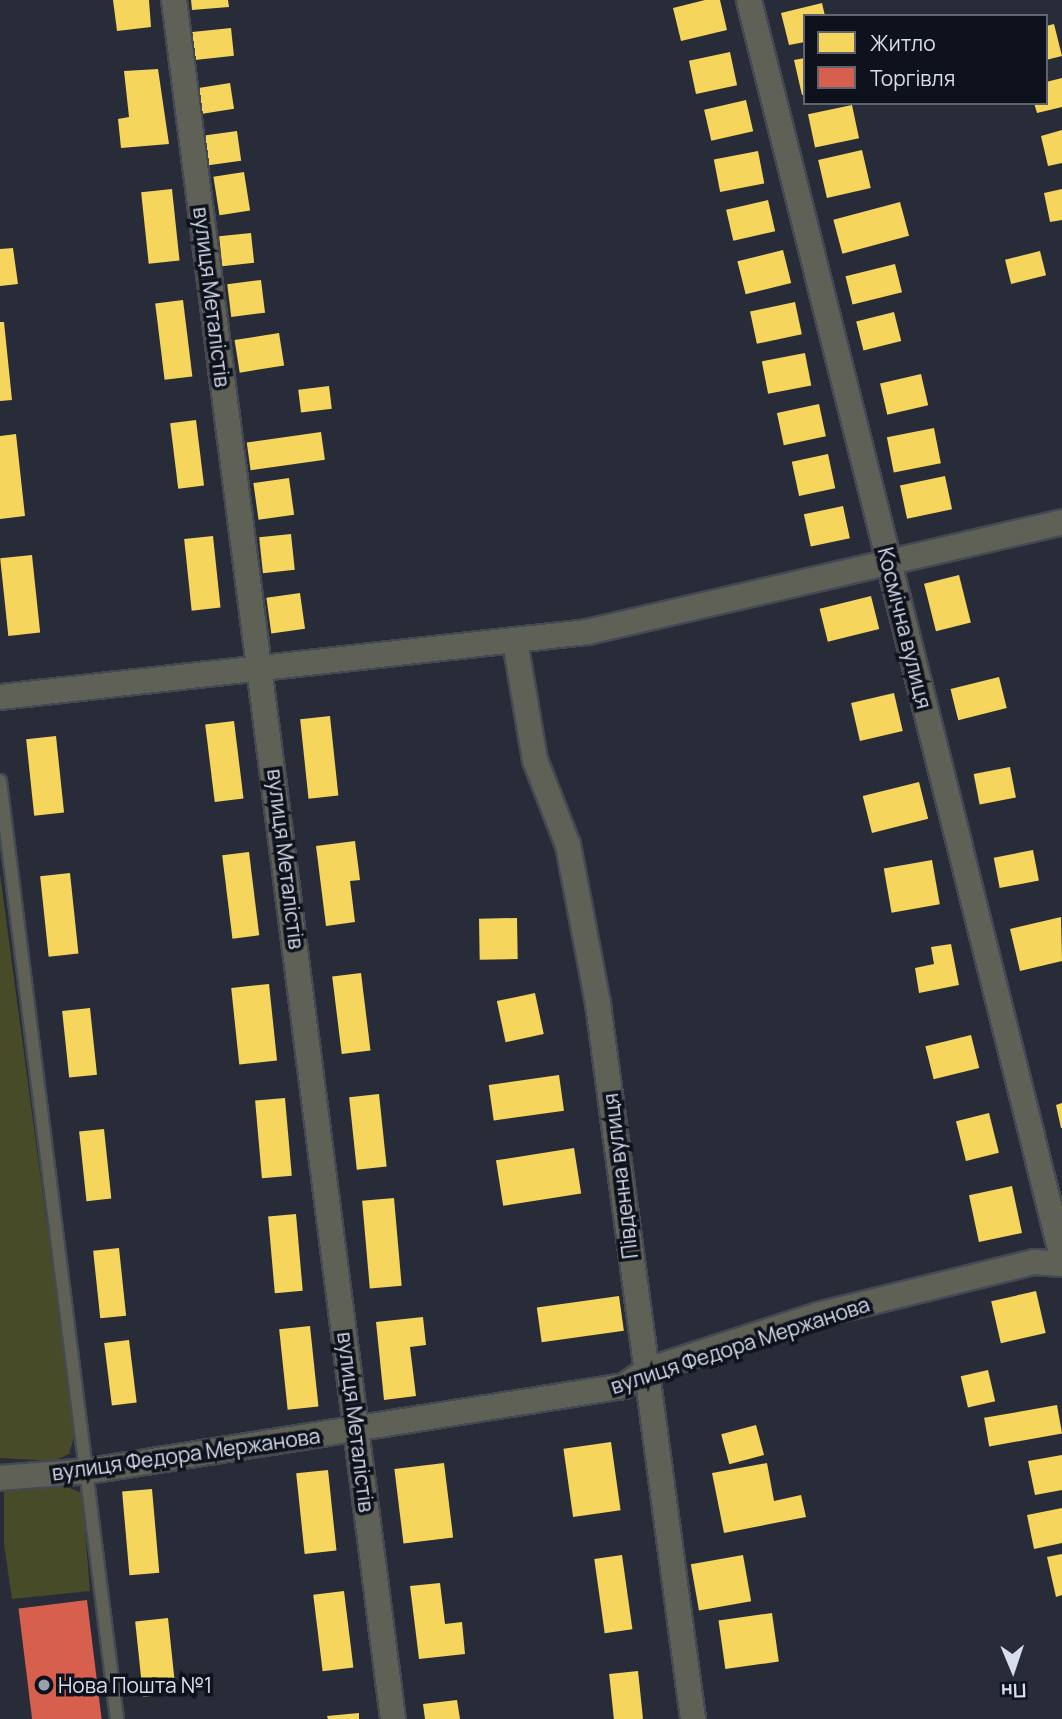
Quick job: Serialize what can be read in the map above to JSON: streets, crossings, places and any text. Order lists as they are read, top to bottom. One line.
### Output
{"streets":{"street":["вулиця Металістів","Космічна вулиця","Південна вулиця","вулиця Федора Мержанова"]},"crossings":[["вулиця Металістів","вулиця Федора Мержанова"],["Південна вулиця","вулиця Федора Мержанова"]],"places":["Нова Пошта №1"],"legend":["Житло","Торгівля"],"north":"bottom"}
